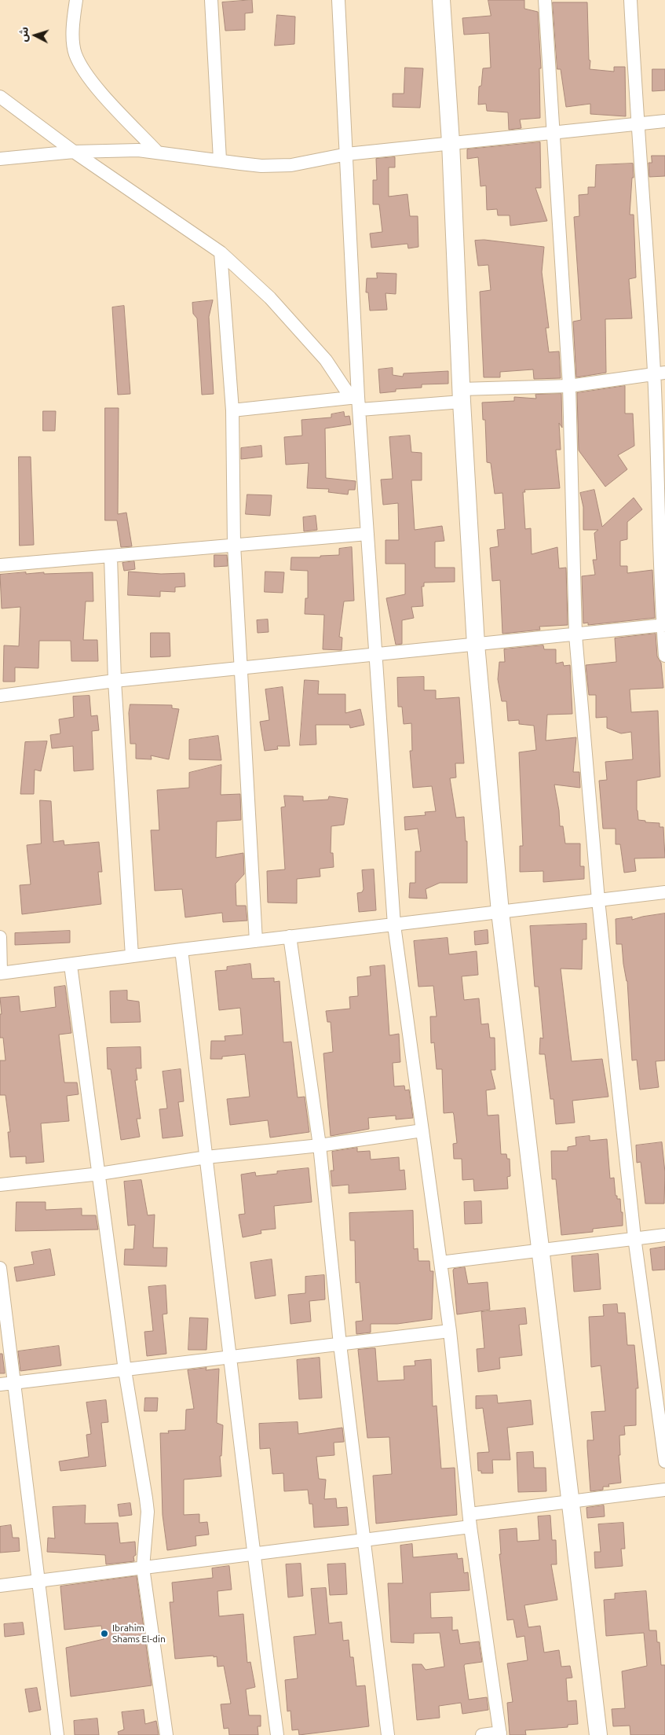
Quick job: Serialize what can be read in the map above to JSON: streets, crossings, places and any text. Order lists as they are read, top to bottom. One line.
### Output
{"places":["Ibrahim Shams El-din"],"north":"left"}
